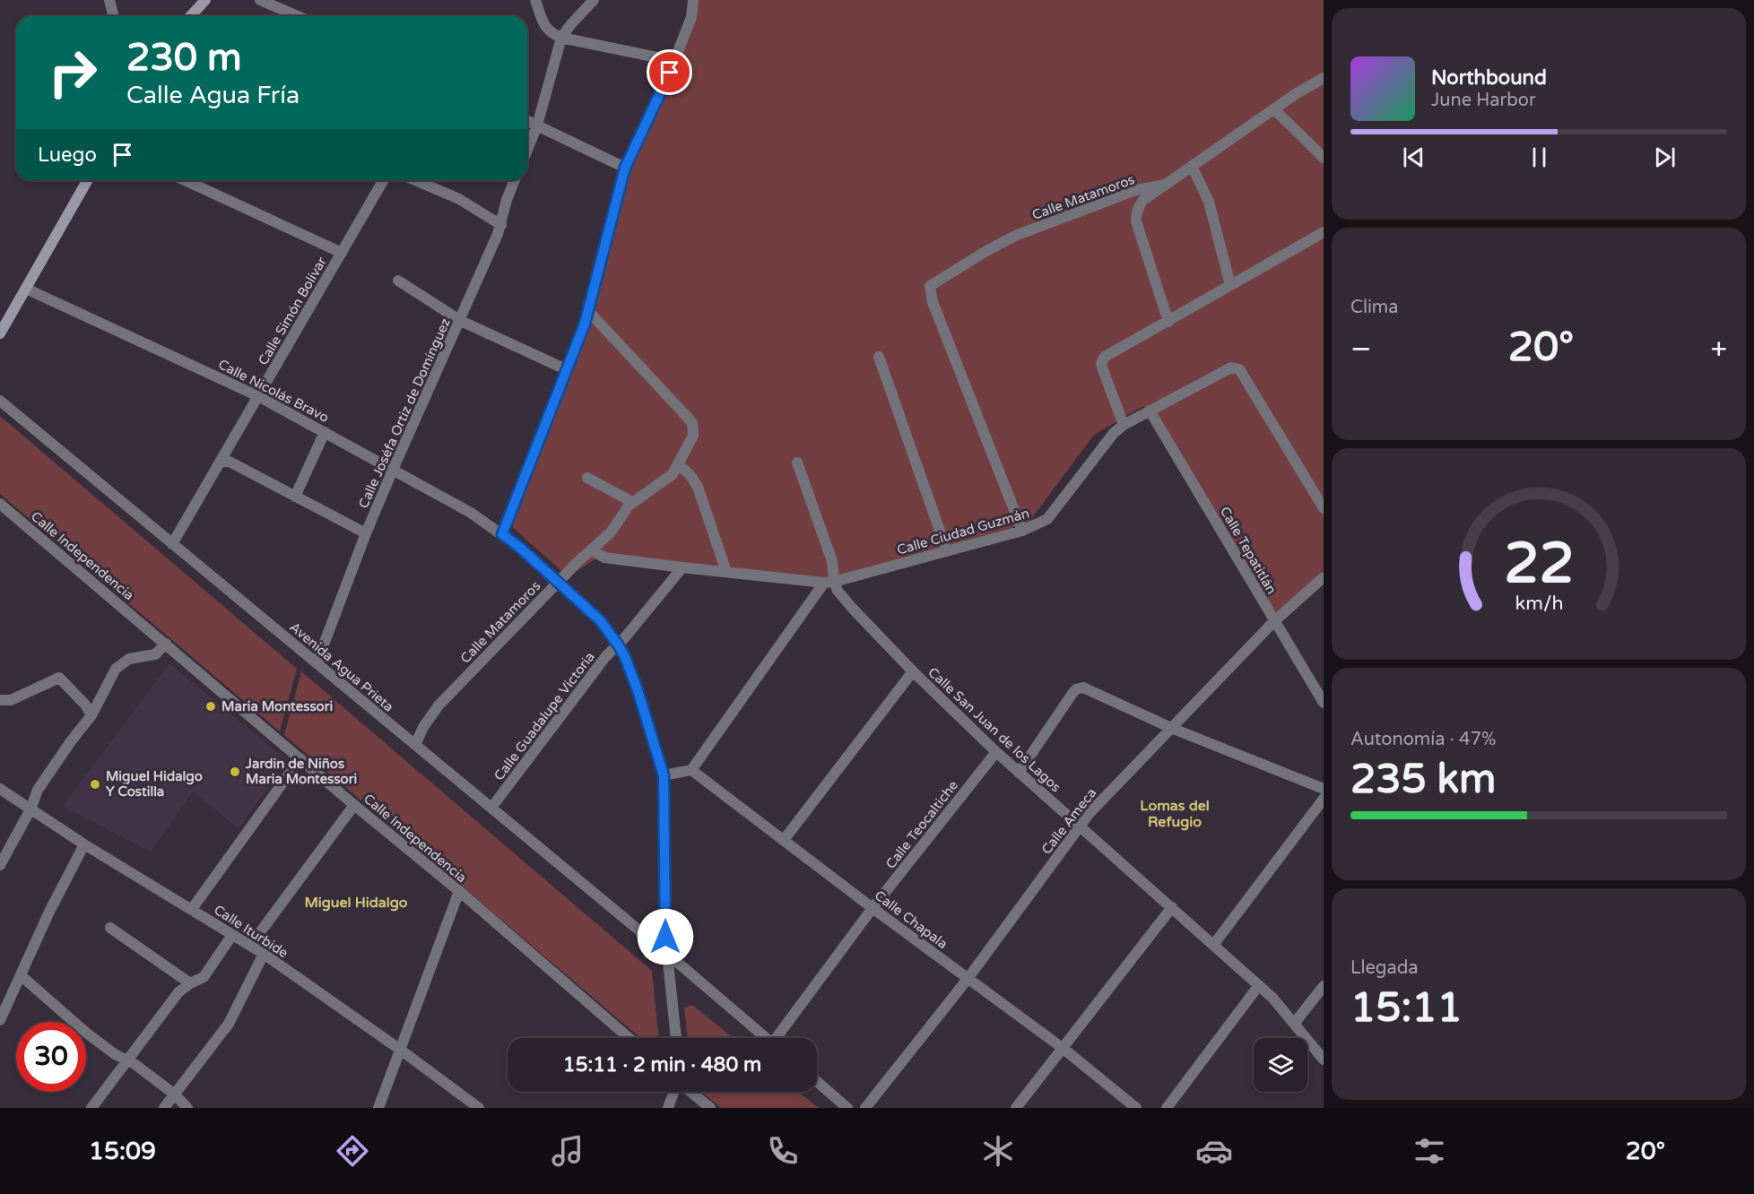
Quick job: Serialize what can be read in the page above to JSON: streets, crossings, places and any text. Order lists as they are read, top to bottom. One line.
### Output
{"streets":{"street":["Calle Matamoros","Calle Simón Bolívar","Calle Nicolás Bravo","Calle Joséfa Ortiz de Domínguez","Calle Ciudad Guzmán","Calle Tepatitlán","Calle Independencia","Avenida Agua Prieta","Calle Guadalupe Victoria","Calle San Juan de los Lagos","Calle Ameca","Calle Teocaltiche","Calle Chapala","Calle Iturbide"]},"crossings":[["Calle Matamoros","Calle Nicolás Bravo"],["Calle Matamoros","Calle Ciudad Guzmán"],["Calle Matamoros","Avenida Agua Prieta"],["Calle Simón Bolívar","Calle Nicolás Bravo"],["Calle Simón Bolívar","Avenida Agua Prieta"],["Calle Nicolás Bravo","Calle Joséfa Ortiz de Domínguez"],["Calle Nicolás Bravo","Avenida Agua Prieta"],["Calle Nicolás Bravo","Calle Guadalupe Victoria"],["Calle Joséfa Ortiz de Domínguez","Avenida Agua Prieta"],["Calle Ciudad Guzmán","Calle Tepatitlán"],["Calle Ciudad Guzmán","Calle San Juan de los Lagos"],["Calle Tepatitlán","Calle Ameca"],["Avenida Agua Prieta","Calle Guadalupe Victoria"],["Calle San Juan de los Lagos","Calle Ameca"],["Calle San Juan de los Lagos","Calle Teocaltiche"],["Calle Ameca","Calle Chapala"],["Calle Teocaltiche","Calle Chapala"]],"districts":["Lomas del Refugio","Miguel Hidalgo"],"places":["Maria Montessori","Jardin de Niños Maria Montessori","Miguel Hidalgo Y Costilla"],"page":{"turn":["230 m","Calle Agua Fría"],"song":["Northbound","June Harbor"],"then":"Luego","tile":["Clima",["Autonomía · 47%","235 km"],["Llegada","15:11"]],"heat":["−","20°","+"],"limit":"30","trip":"15:11 · 2 min · 480 m","tabs":["15:09","20°"],"gauge":["22","km/h"]}}
